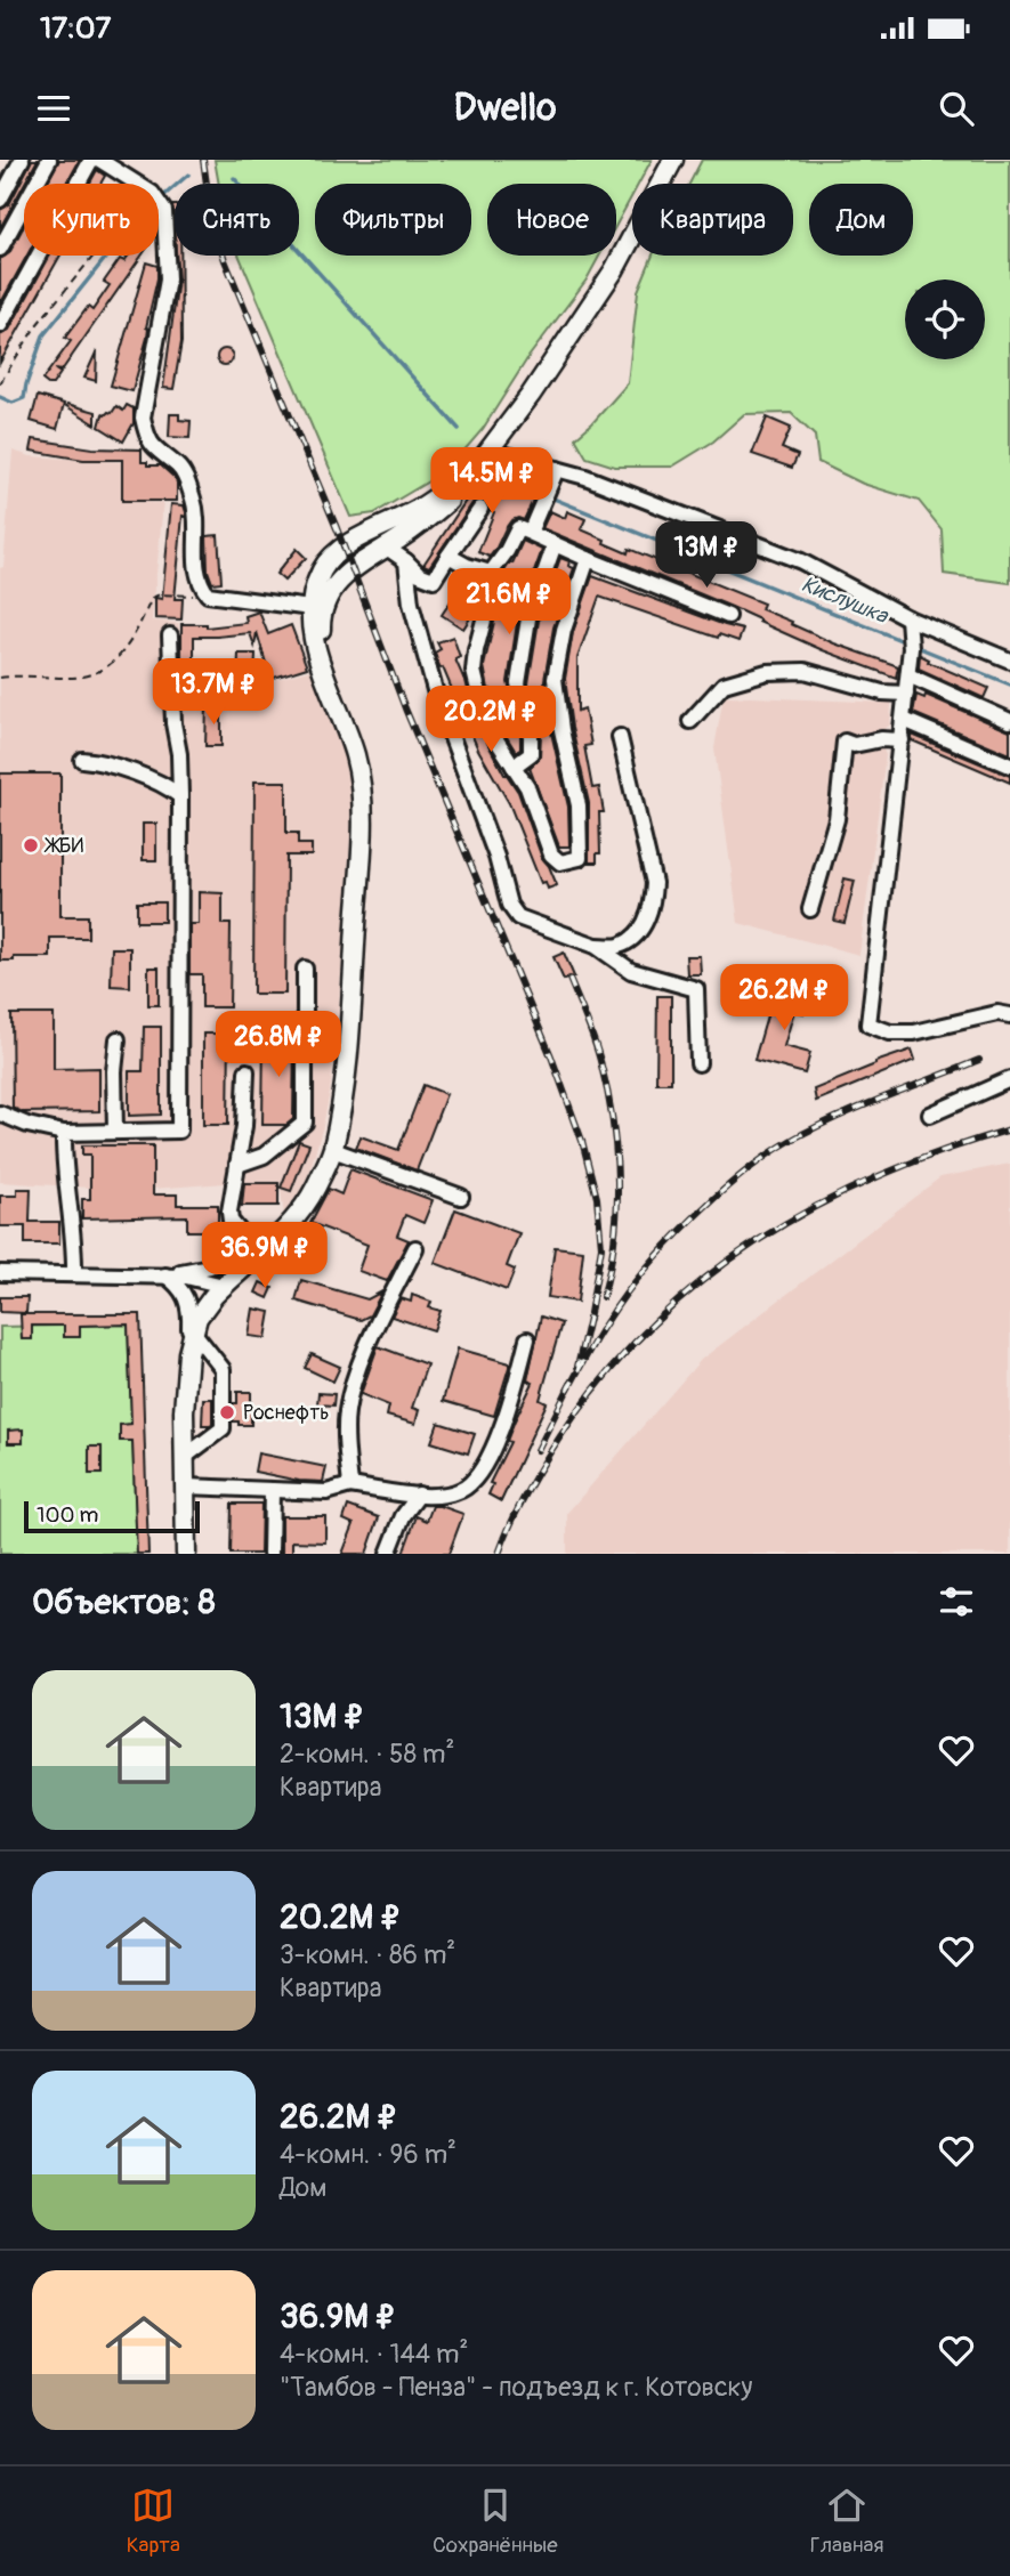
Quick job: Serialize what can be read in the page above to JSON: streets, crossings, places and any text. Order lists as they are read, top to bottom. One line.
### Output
{"water":["Кислушка"],"places":["ЖБИ","Роснефть"],"scale_bar":"100 m","page":{"status":"17:07","header":"Dwello","chip":["Купить","Снять","Фильтры","Новое","Квартира","Дом"],"price":["14.5M ₽","13M ₽","21.6M ₽","13.7M ₽","20.2M ₽","26.2M ₽","26.8M ₽","36.9M ₽"],"scale":"100 m","heading":"Объектов: 8","list":[{"name":"13M ₽","note":"2-комн. · 58 m² · Квартира"},{"name":"20.2M ₽","note":"3-комн. · 86 m² · Квартира"},{"name":"26.2M ₽","note":"4-комн. · 96 m² · Дом"},{"name":"36.9M ₽","note":"4-комн. · 144 m² · \"Тамбов - Пенза\" - подъезд к г. Котовску"}],"tabs":["Карта","Сохранённые","Главная"]}}
